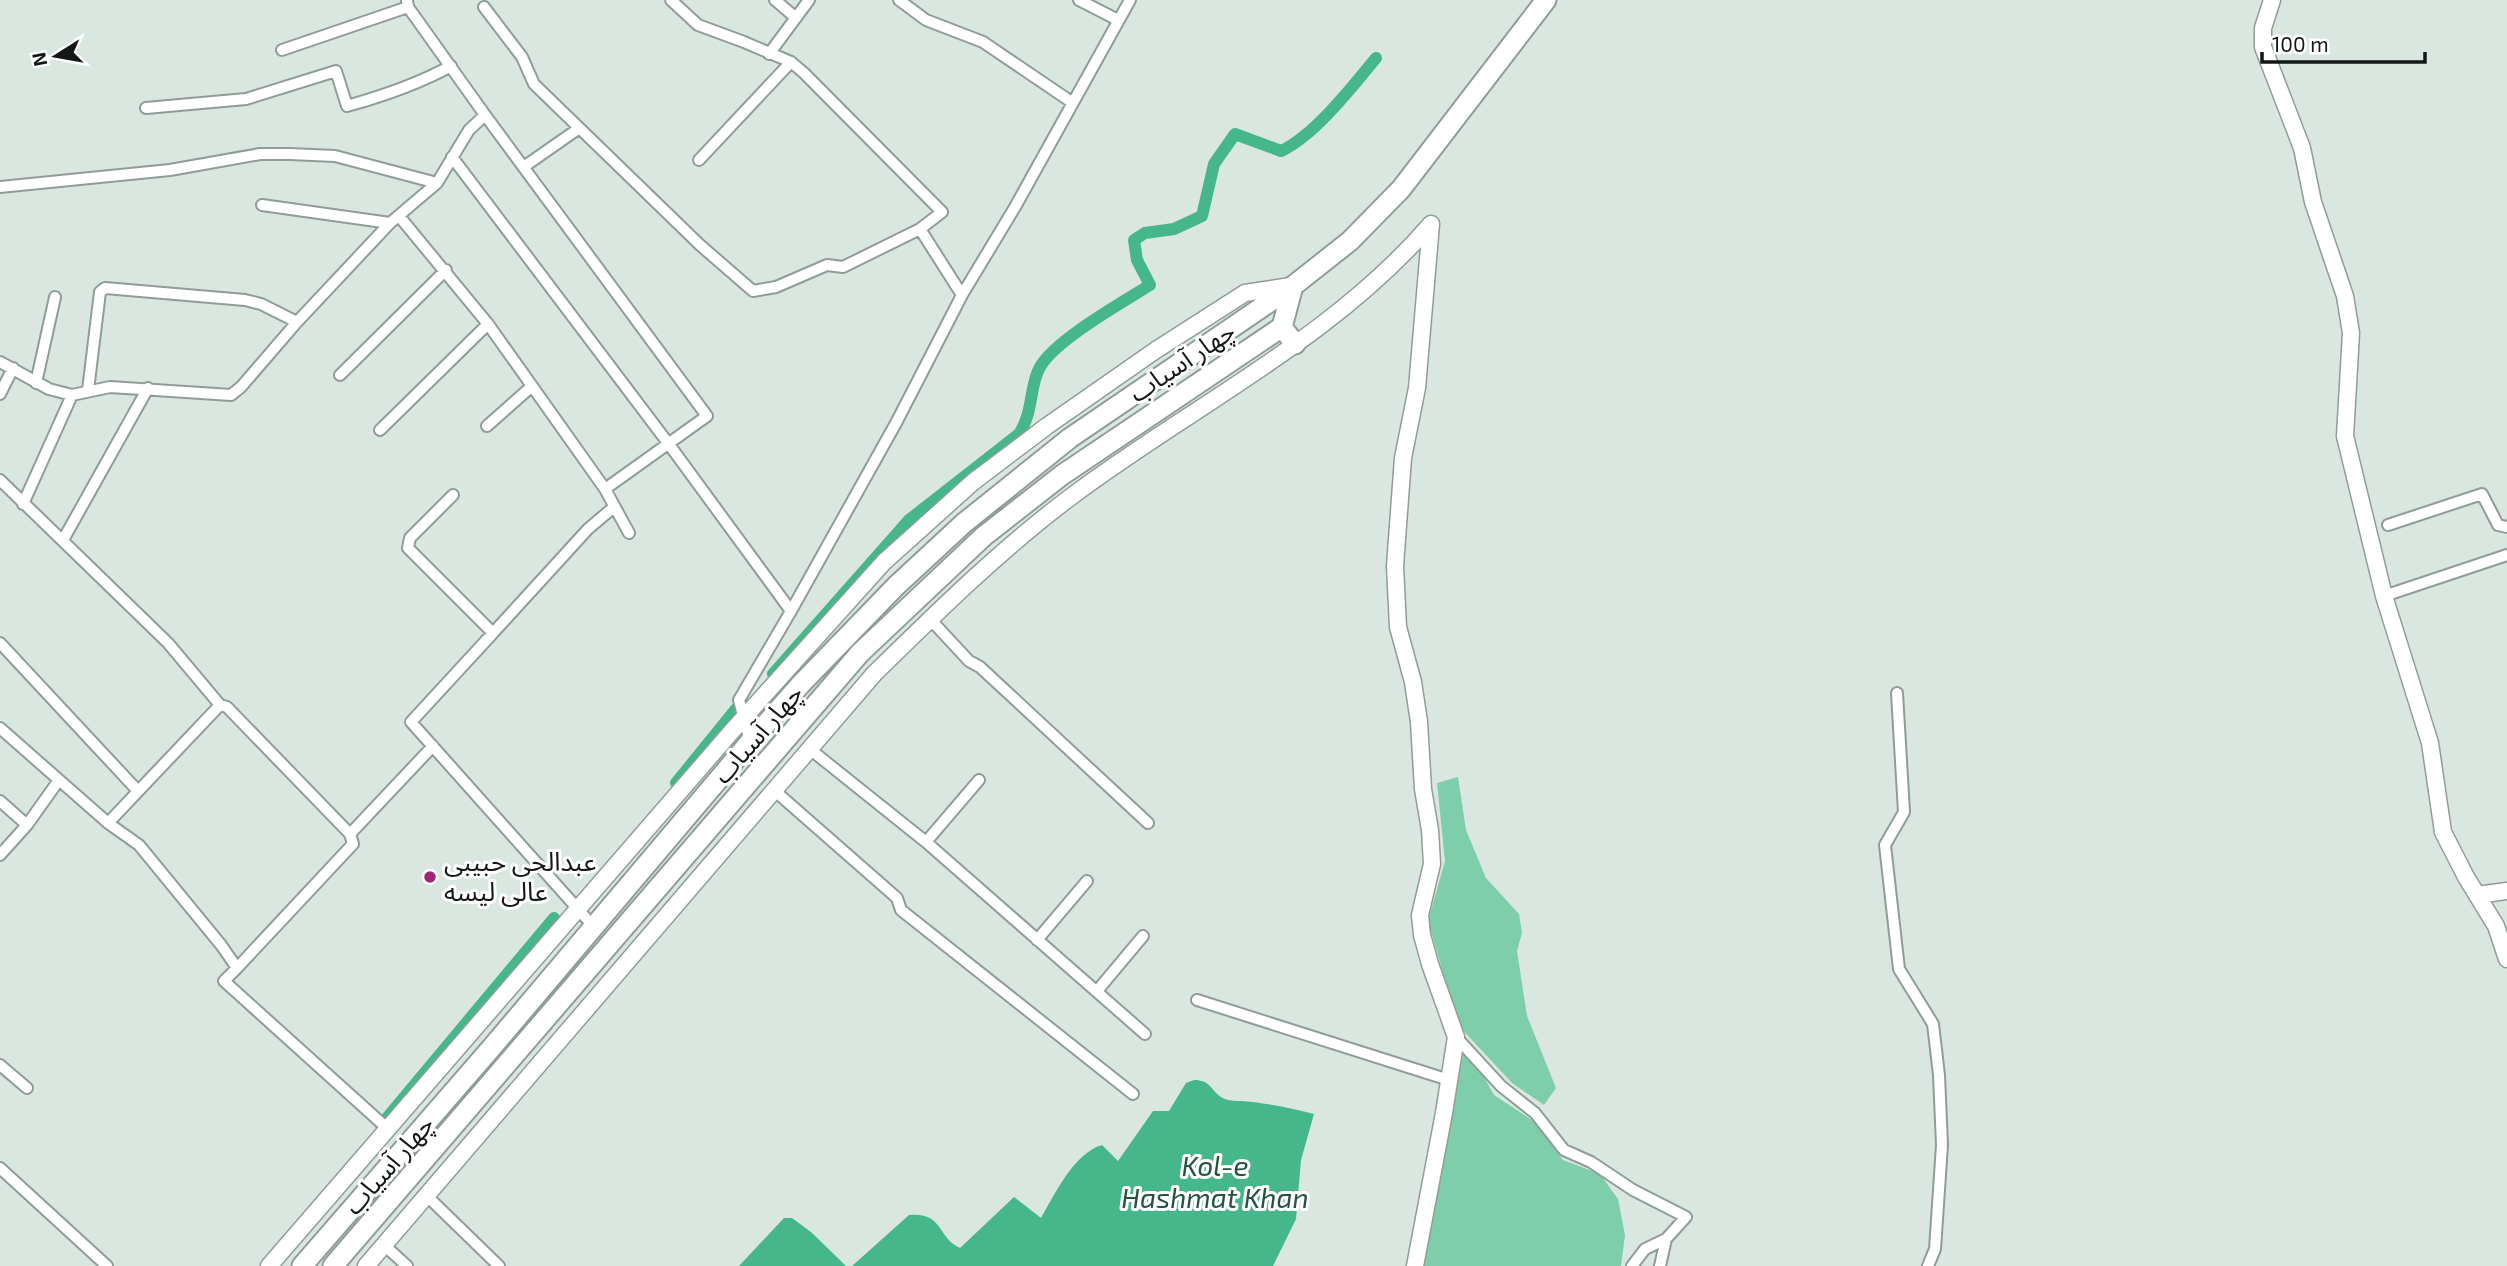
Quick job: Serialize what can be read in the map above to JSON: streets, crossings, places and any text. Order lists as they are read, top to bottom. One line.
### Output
{"streets":{"highway":["چهار آسیاب"]},"water":["Kol-e Hashmat Khan"],"places":["عبدالحی حبیبی عالی لیسه"],"scale_bar":"100 m","north":"left"}
